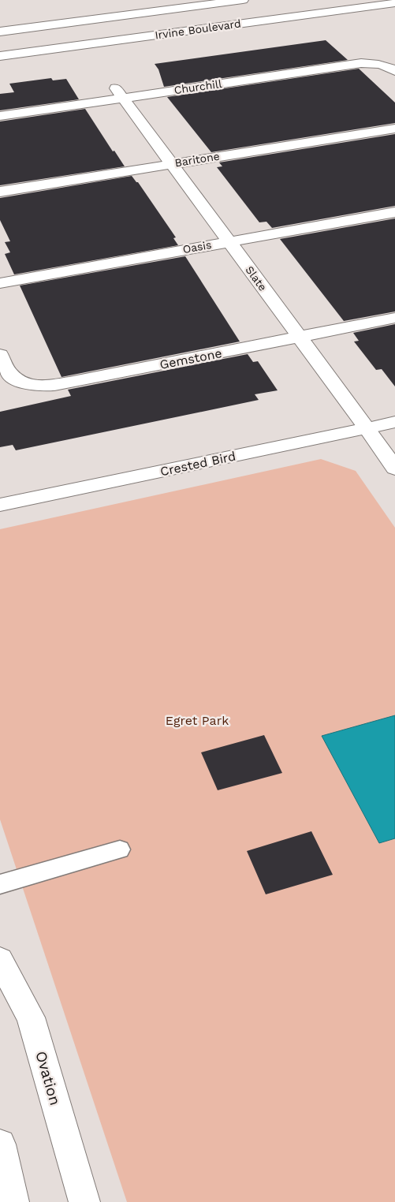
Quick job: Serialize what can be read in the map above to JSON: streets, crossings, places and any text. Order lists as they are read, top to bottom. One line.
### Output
{"streets":{"street":["Irvine Boulevard","Churchill","Baritone","Oasis","Slate","Gemstone","Crested Bird","Ovation"]},"crossings":[["Churchill","Slate"],["Baritone","Slate"],["Oasis","Slate"],["Slate","Gemstone"],["Slate","Crested Bird"]],"parks":["Egret Park"]}
